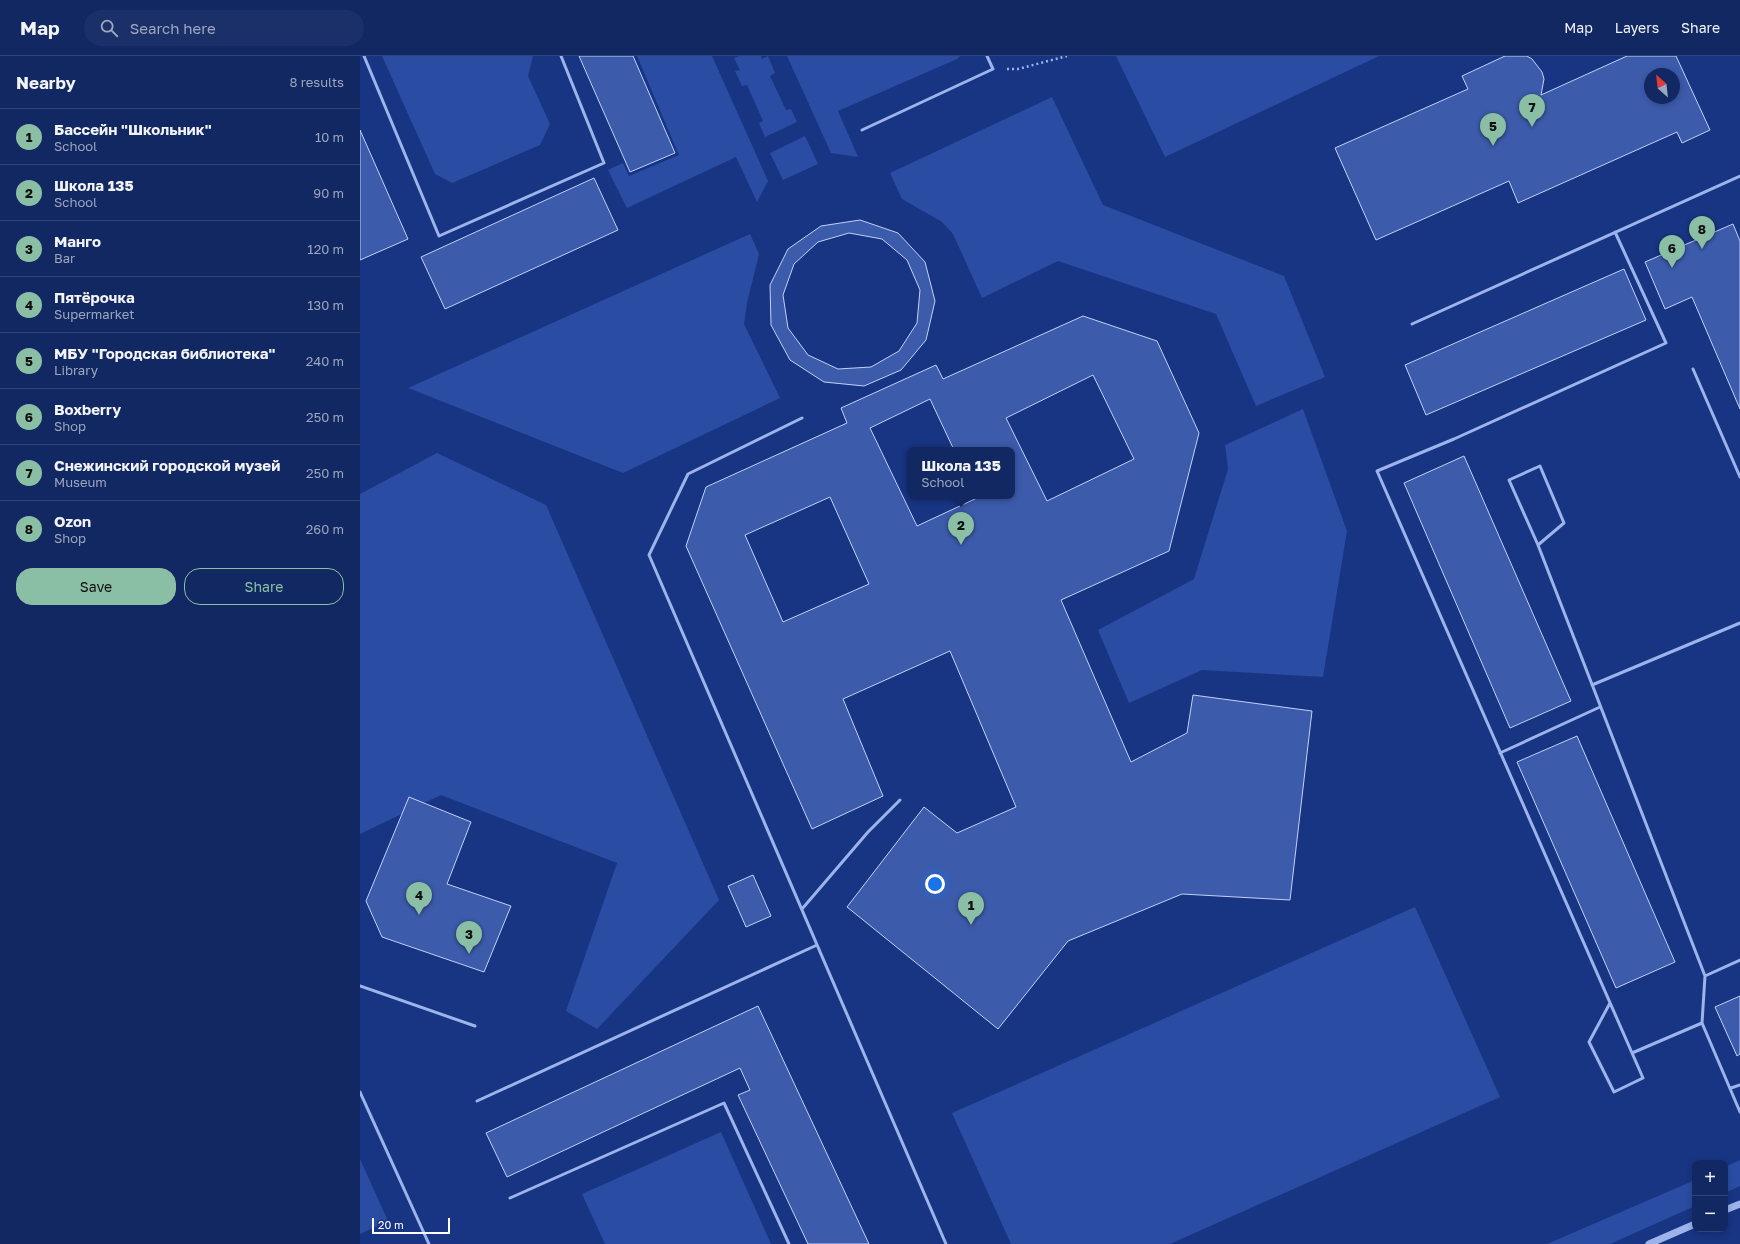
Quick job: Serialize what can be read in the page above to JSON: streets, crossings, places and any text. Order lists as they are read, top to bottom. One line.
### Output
{"scale_bar":"20 m","north":"top left","page":{"header":"Map","search":"Search here","nav":["Map","Layers","Share"],"heading":["Nearby","8 results"],"pins":["7","5","8","6","2","4","1","3"],"list":[{"mark":"1","name":"Бассейн \"Школьник\"","note":"School","value":"10 m"},{"mark":"2","name":"Школа 135","note":"School","value":"90 m"},{"mark":"3","name":"Манго","note":"Bar","value":"120 m"},{"mark":"4","name":"Пятёрочка","note":"Supermarket","value":"130 m"},{"mark":"5","name":"МБУ \"Городская библиотека\"","note":"Library","value":"240 m"},{"mark":"6","name":"Boxberry","note":"Shop","value":"250 m"},{"mark":"7","name":"Снежинский городской музей","note":"Museum","value":"250 m"},{"mark":"8","name":"Ozon","note":"Shop","value":"260 m"}],"popup":["Школа 135","School"],"buttons":["Save","Share"],"map_buttons":["+","−"],"scale":"20 m"}}
